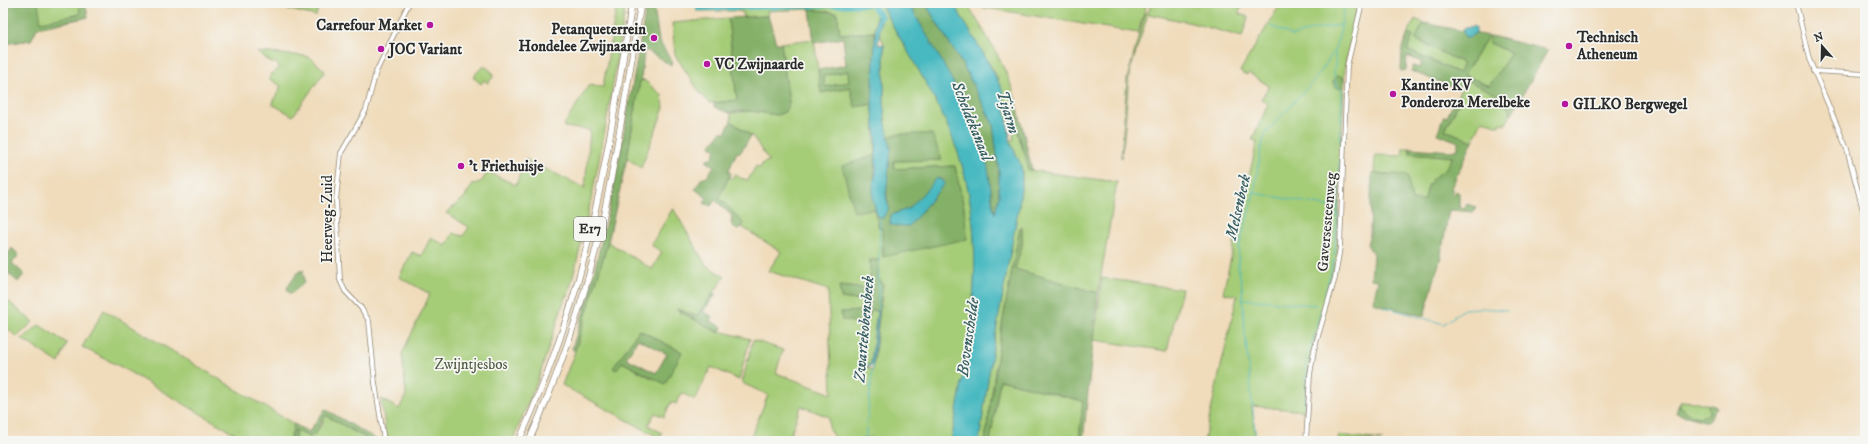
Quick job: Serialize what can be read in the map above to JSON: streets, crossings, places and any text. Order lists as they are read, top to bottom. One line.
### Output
{"streets":{"highway":["E17"],"street":["Heerweg-Zuid","Gaversesteenweg"]},"water":["Tijarm","Scheldekanaal","Melsenbeek","Zwartekobensbeek","Bovenschelde"],"parks":["Zwijntjesbos"],"places":["Carrefour Market","Petanqueterrein Hondelee Zwijnaarde","Technisch Atheneum","JOC Variant","VC Zwijnaarde","Kantine KV Ponderoza Merelbeke","GILKO Bergwegel","'t Friethuisje"],"north":"top"}
